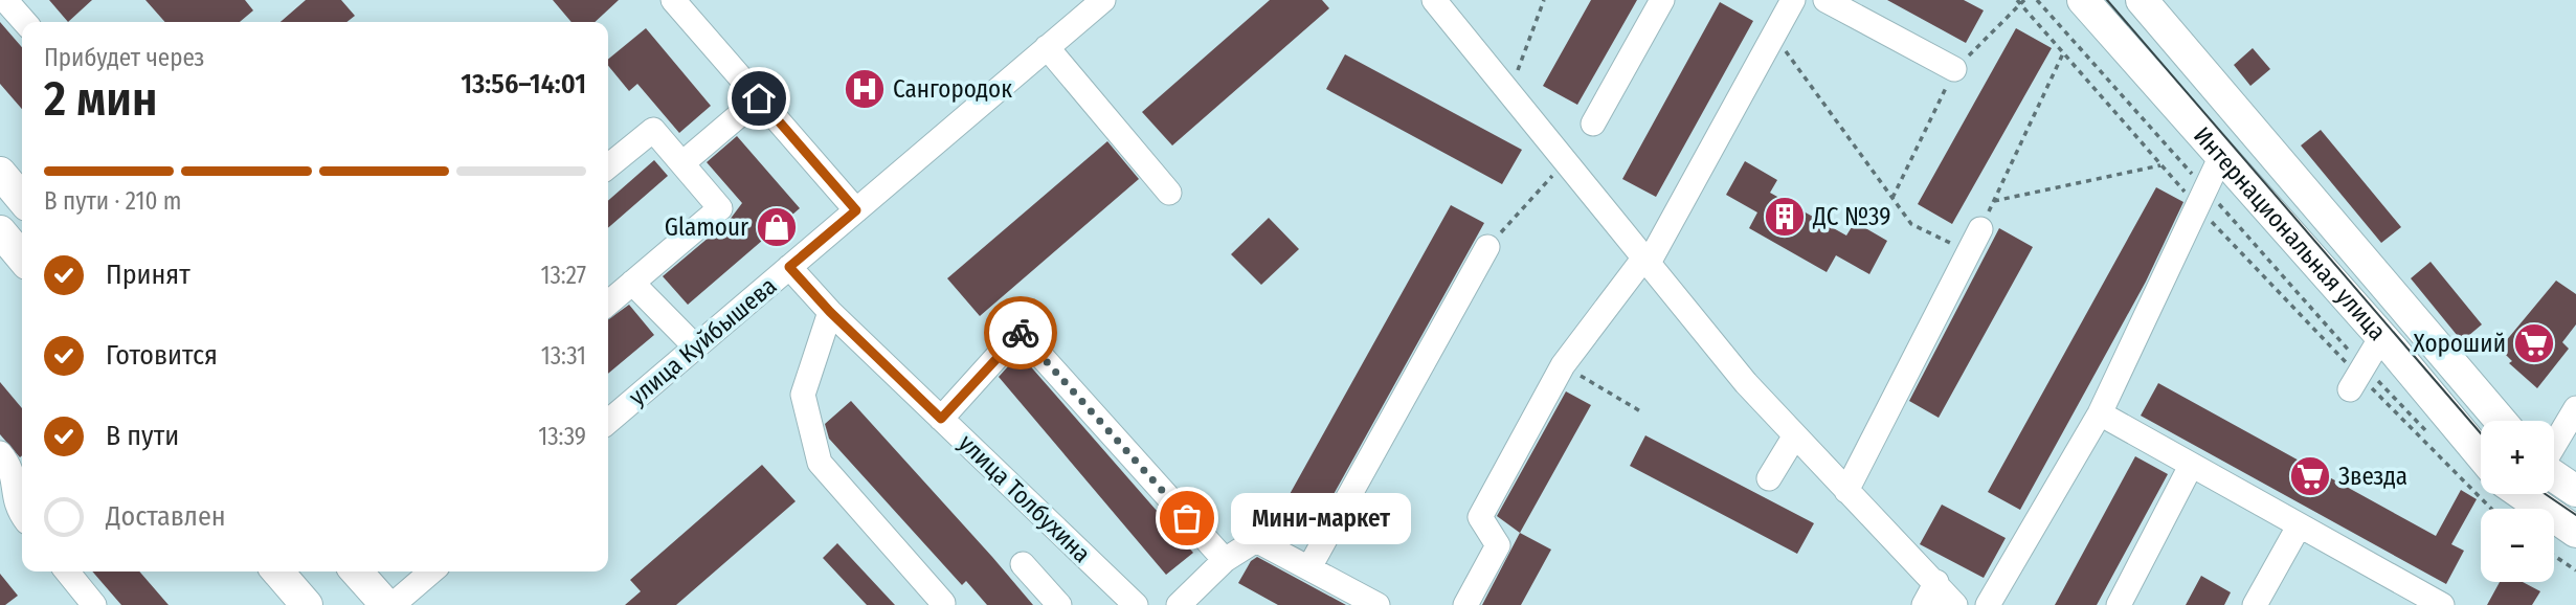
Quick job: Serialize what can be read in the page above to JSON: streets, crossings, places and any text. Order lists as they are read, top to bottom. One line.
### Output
{"streets":{"main road":["Интернациональная улица"],"street":["улица Куйбышева","улица Толбухина"]},"crossings":[["улица Куйбышева","улица Толбухина"]],"places":{"hospital":["Сангородок"],"building":["ДС №39"],"shop":["Glamour"],"supermarket":["Хороший","Звезда"],"other":["Мини-маркет"]},"page":{"heading":["2 мин","Прибудет через","13:56–14:01"],"bar":"В пути · 210 m","list":[["Принят","13:27"],["Готовится","13:31"],["В пути","13:39"],"Доставлен"],"map_buttons":["+","−"],"bubble":"Мини-маркет"}}
